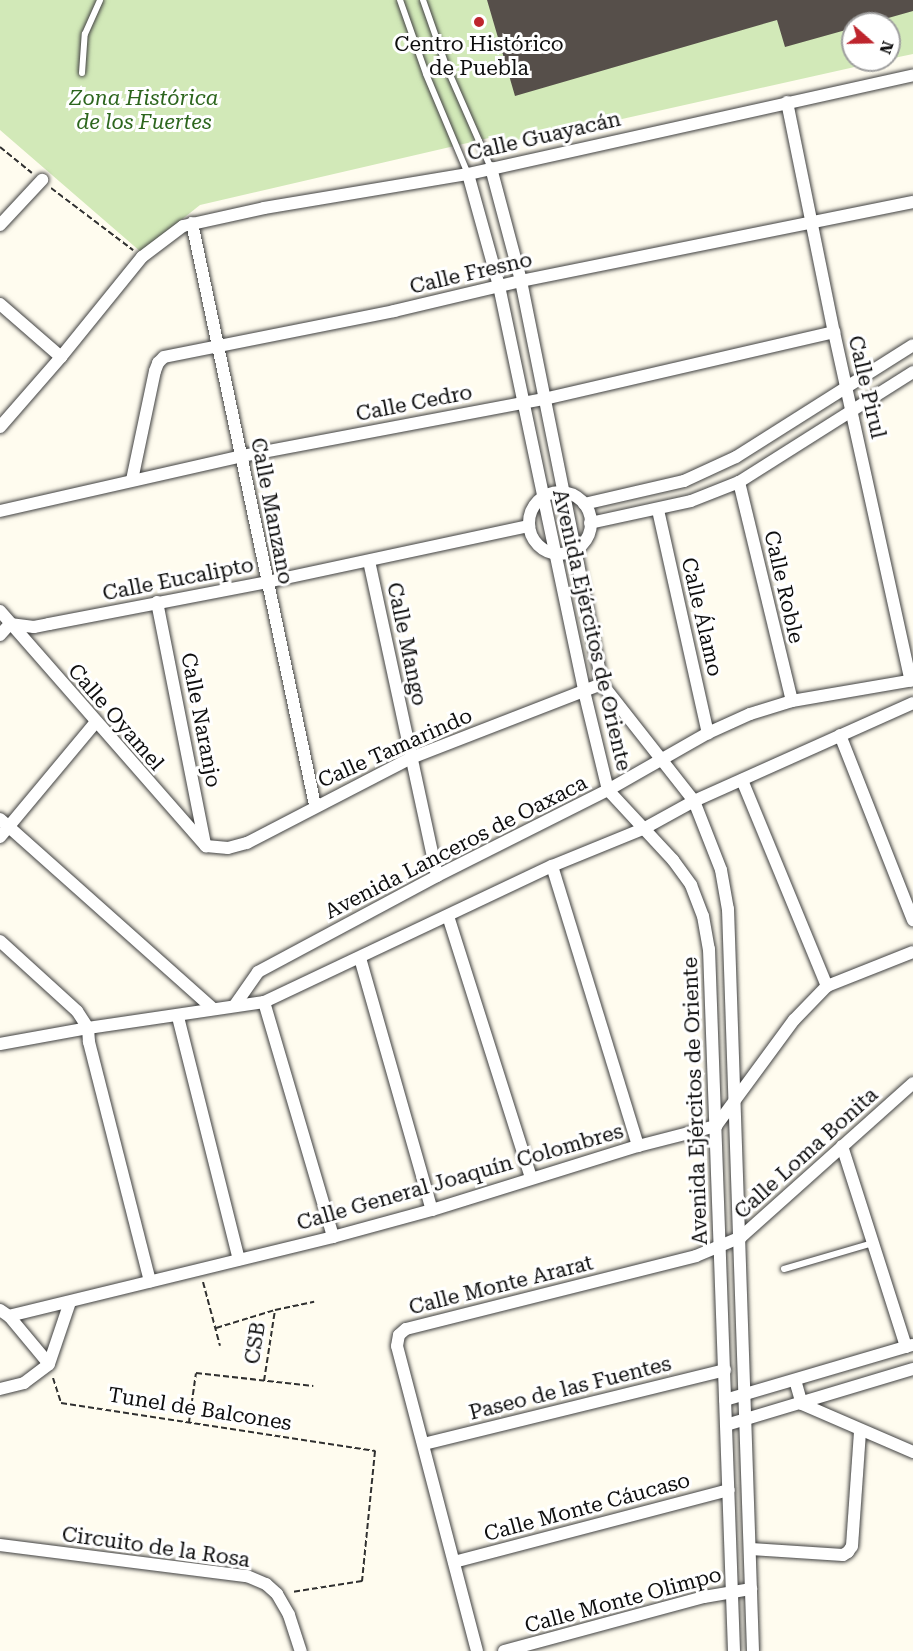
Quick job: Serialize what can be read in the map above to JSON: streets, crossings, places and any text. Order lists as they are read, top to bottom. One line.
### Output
{"streets":{"street":["Calle Guayacán","Calle Fresno","Calle Pirul","Calle Cedro","Calle Manzano","Calle Eucalipto","Calle Roble","Calle Álamo","Avenida Ejércitos de Oriente","Calle Mango","Calle Oyamel","Calle Naranjo","Calle Tamarindo","Avenida Lanceros de Oaxaca","Calle Loma Bonita","Calle General Joaquín Colombres","Calle Monte Ararat","Paseo de las Fuentes","Calle Monte Cáucaso","Circuito de la Rosa","Calle Monte Olimpo"],"path":["CSB","Tunel de Balcones"]},"crossings":[["Calle Guayacán","Calle Pirul"],["Calle Guayacán","Calle Manzano"],["Calle Guayacán","Avenida Ejércitos de Oriente"],["Calle Fresno","Calle Pirul"],["Calle Fresno","Calle Cedro"],["Calle Fresno","Calle Manzano"],["Calle Fresno","Avenida Ejércitos de Oriente"],["Calle Pirul","Calle Cedro"],["Calle Pirul","Avenida Lanceros de Oaxaca"],["Calle Cedro","Calle Manzano"],["Calle Cedro","Avenida Ejércitos de Oriente"],["Calle Manzano","Calle Eucalipto"],["Calle Manzano","Calle Tamarindo"],["Calle Eucalipto","Calle Mango"],["Calle Eucalipto","Calle Oyamel"],["Calle Eucalipto","Calle Naranjo"],["Calle Roble","Avenida Lanceros de Oaxaca"],["Calle Álamo","Avenida Lanceros de Oaxaca"],["Avenida Ejércitos de Oriente","Calle Tamarindo"],["Avenida Ejércitos de Oriente","Avenida Lanceros de Oaxaca"],["Avenida Ejércitos de Oriente","Calle Loma Bonita"],["Avenida Ejércitos de Oriente","Calle General Joaquín Colombres"],["Avenida Ejércitos de Oriente","Calle Monte Ararat"],["Avenida Ejércitos de Oriente","Paseo de las Fuentes"],["Avenida Ejércitos de Oriente","Calle Monte Cáucaso"],["Avenida Ejércitos de Oriente","Calle Monte Olimpo"],["Calle Mango","Calle Tamarindo"],["Calle Mango","Avenida Lanceros de Oaxaca"],["Calle Oyamel","Calle Naranjo"],["Calle Oyamel","Calle Tamarindo"],["Calle Naranjo","Calle Tamarindo"],["Calle Loma Bonita","Calle Monte Ararat"],["Calle Monte Ararat","Paseo de las Fuentes"],["Calle Monte Ararat","Calle Monte Cáucaso"],["Tunel de Balcones","Circuito de la Rosa"]],"parks":["Zona Histórica de los Fuertes"],"places":["Centro Histórico de Puebla"],"north":"right"}
